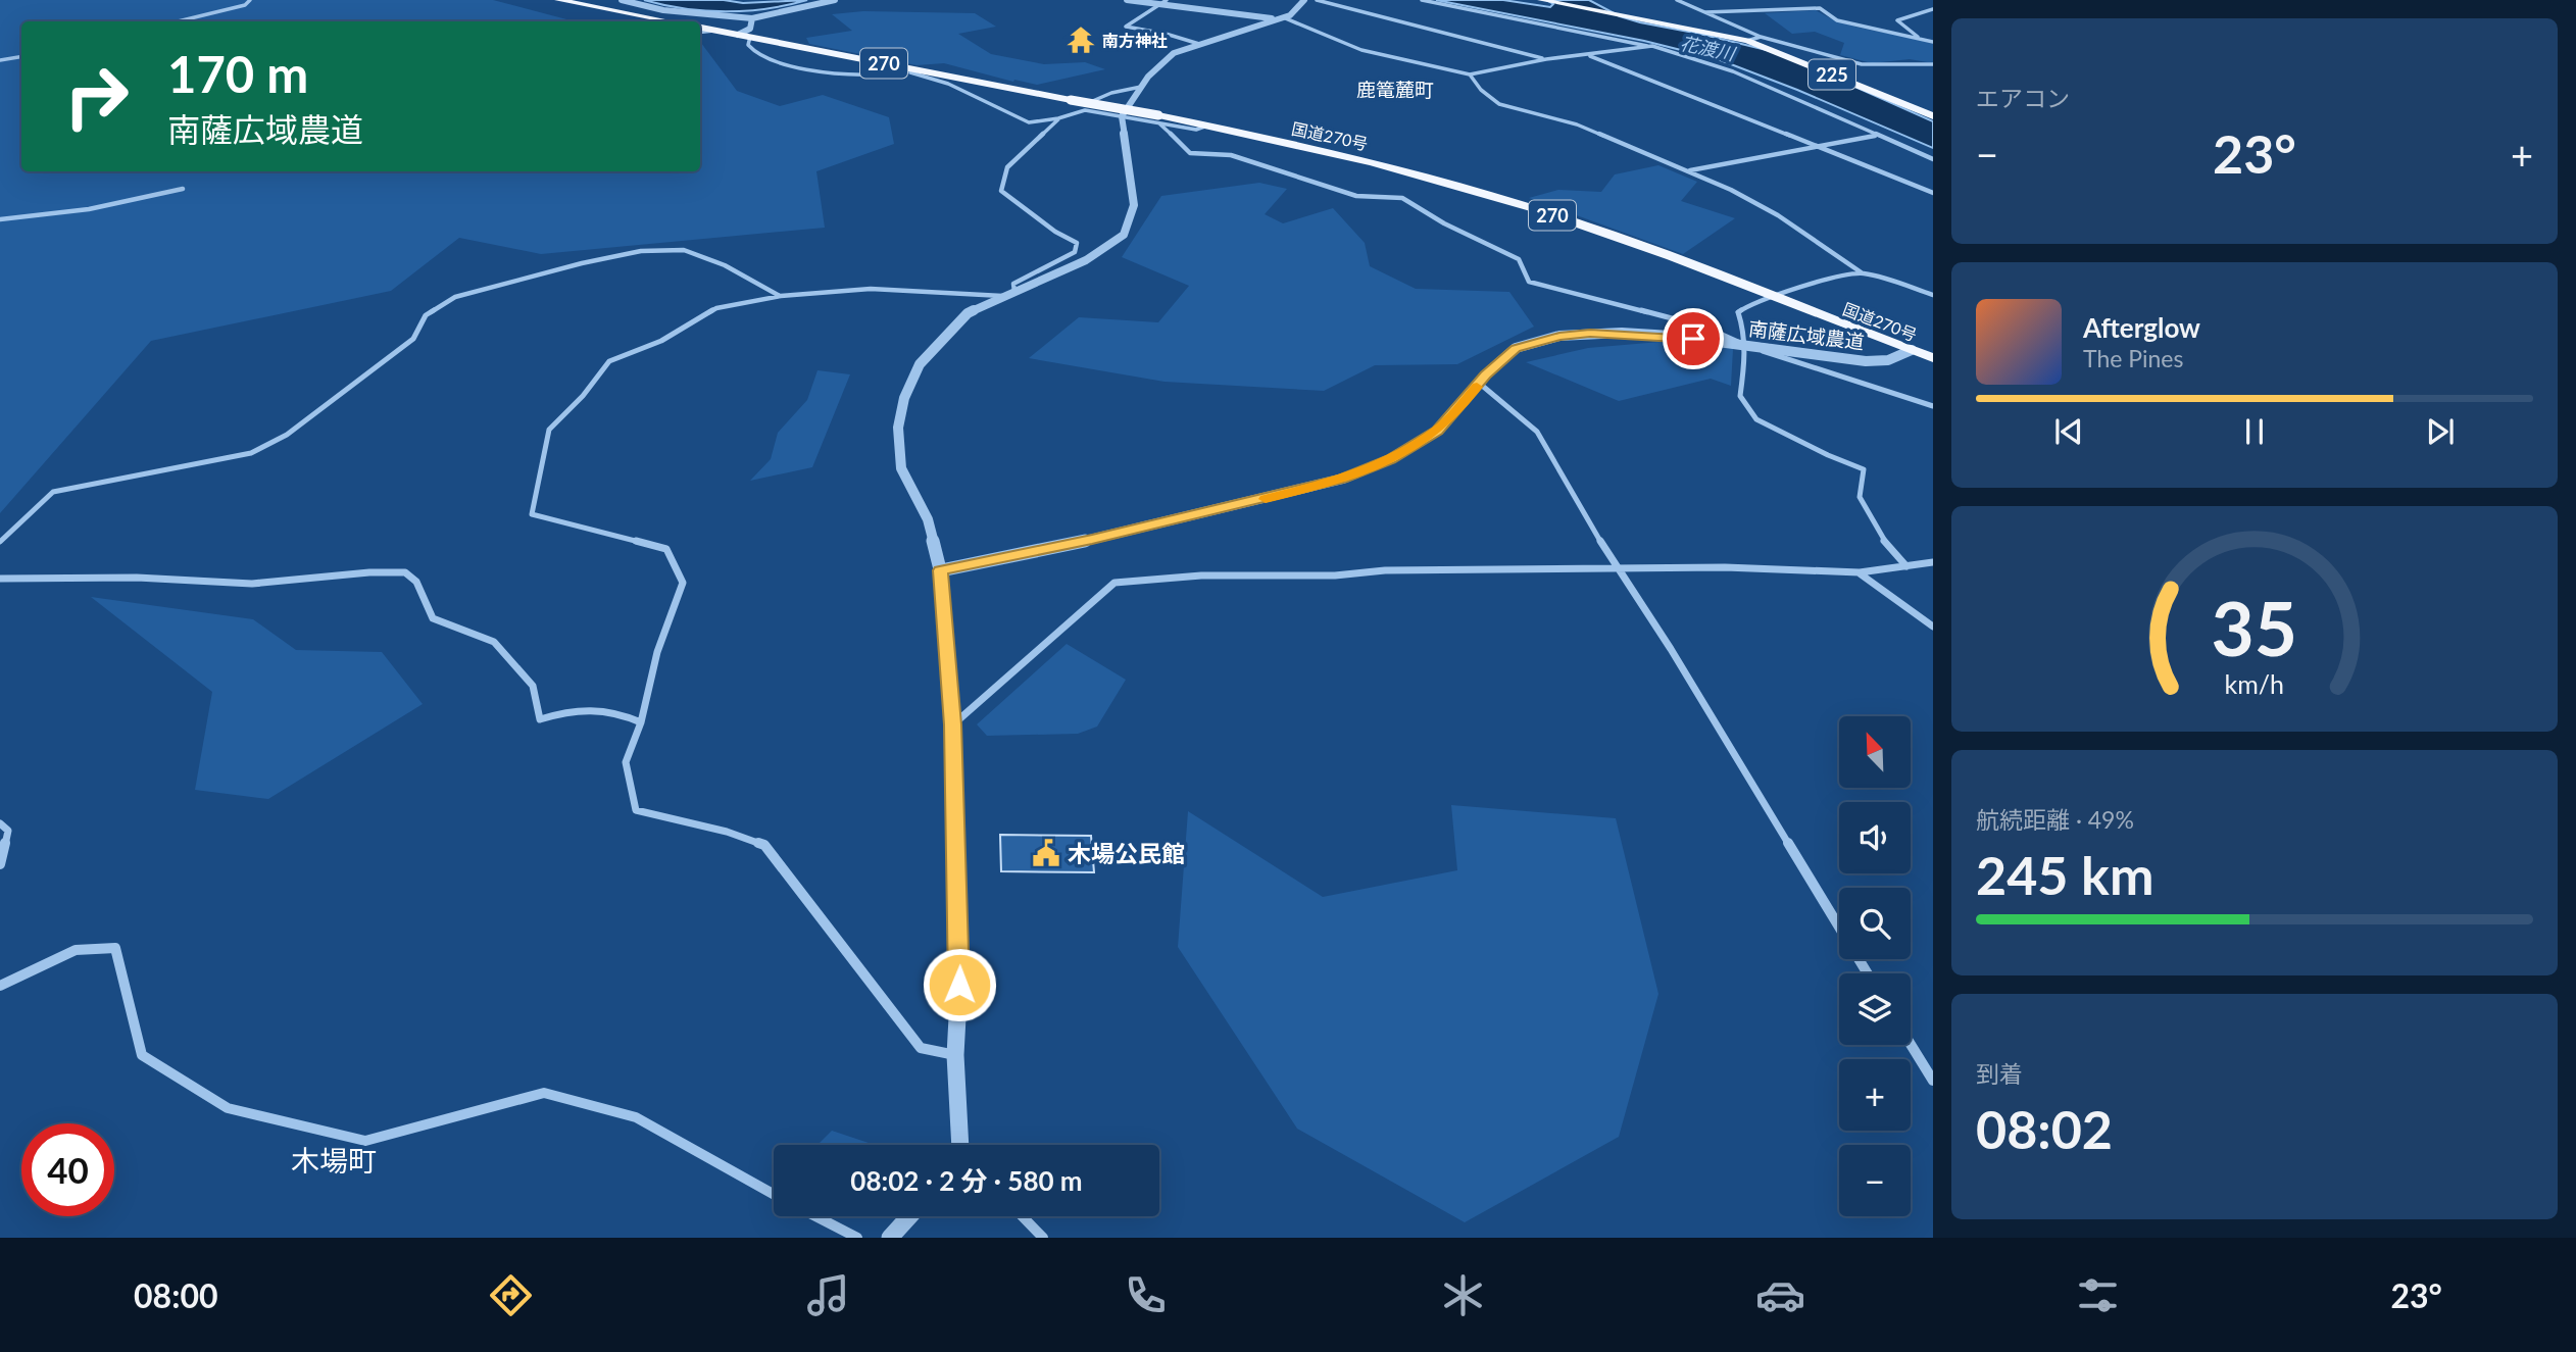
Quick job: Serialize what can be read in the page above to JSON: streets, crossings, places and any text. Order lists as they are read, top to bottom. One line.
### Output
{"streets":{"highway":["270","225","国道270号"],"street":["南薩広域農道"]},"crossings":[["国道270号","南薩広域農道"]],"districts":["鹿篭麓町","木場町"],"water":["花渡川"],"places":{"temple":["南方神社"],"public building":["木場公民館"]},"north":"top left","page":{"tile":["エアコン",["航続距離 · 49%","245 km"],["到着","08:02"]],"turn":["170 m","南薩広域農道"],"heat":["−","23°","+"],"song":["Afterglow","The Pines"],"map_buttons":["+","−"],"limit":"40","trip":"08:02 · 2 分 · 580 m","tabs":["08:00","23°"],"gauge":["35","km/h"]}}
